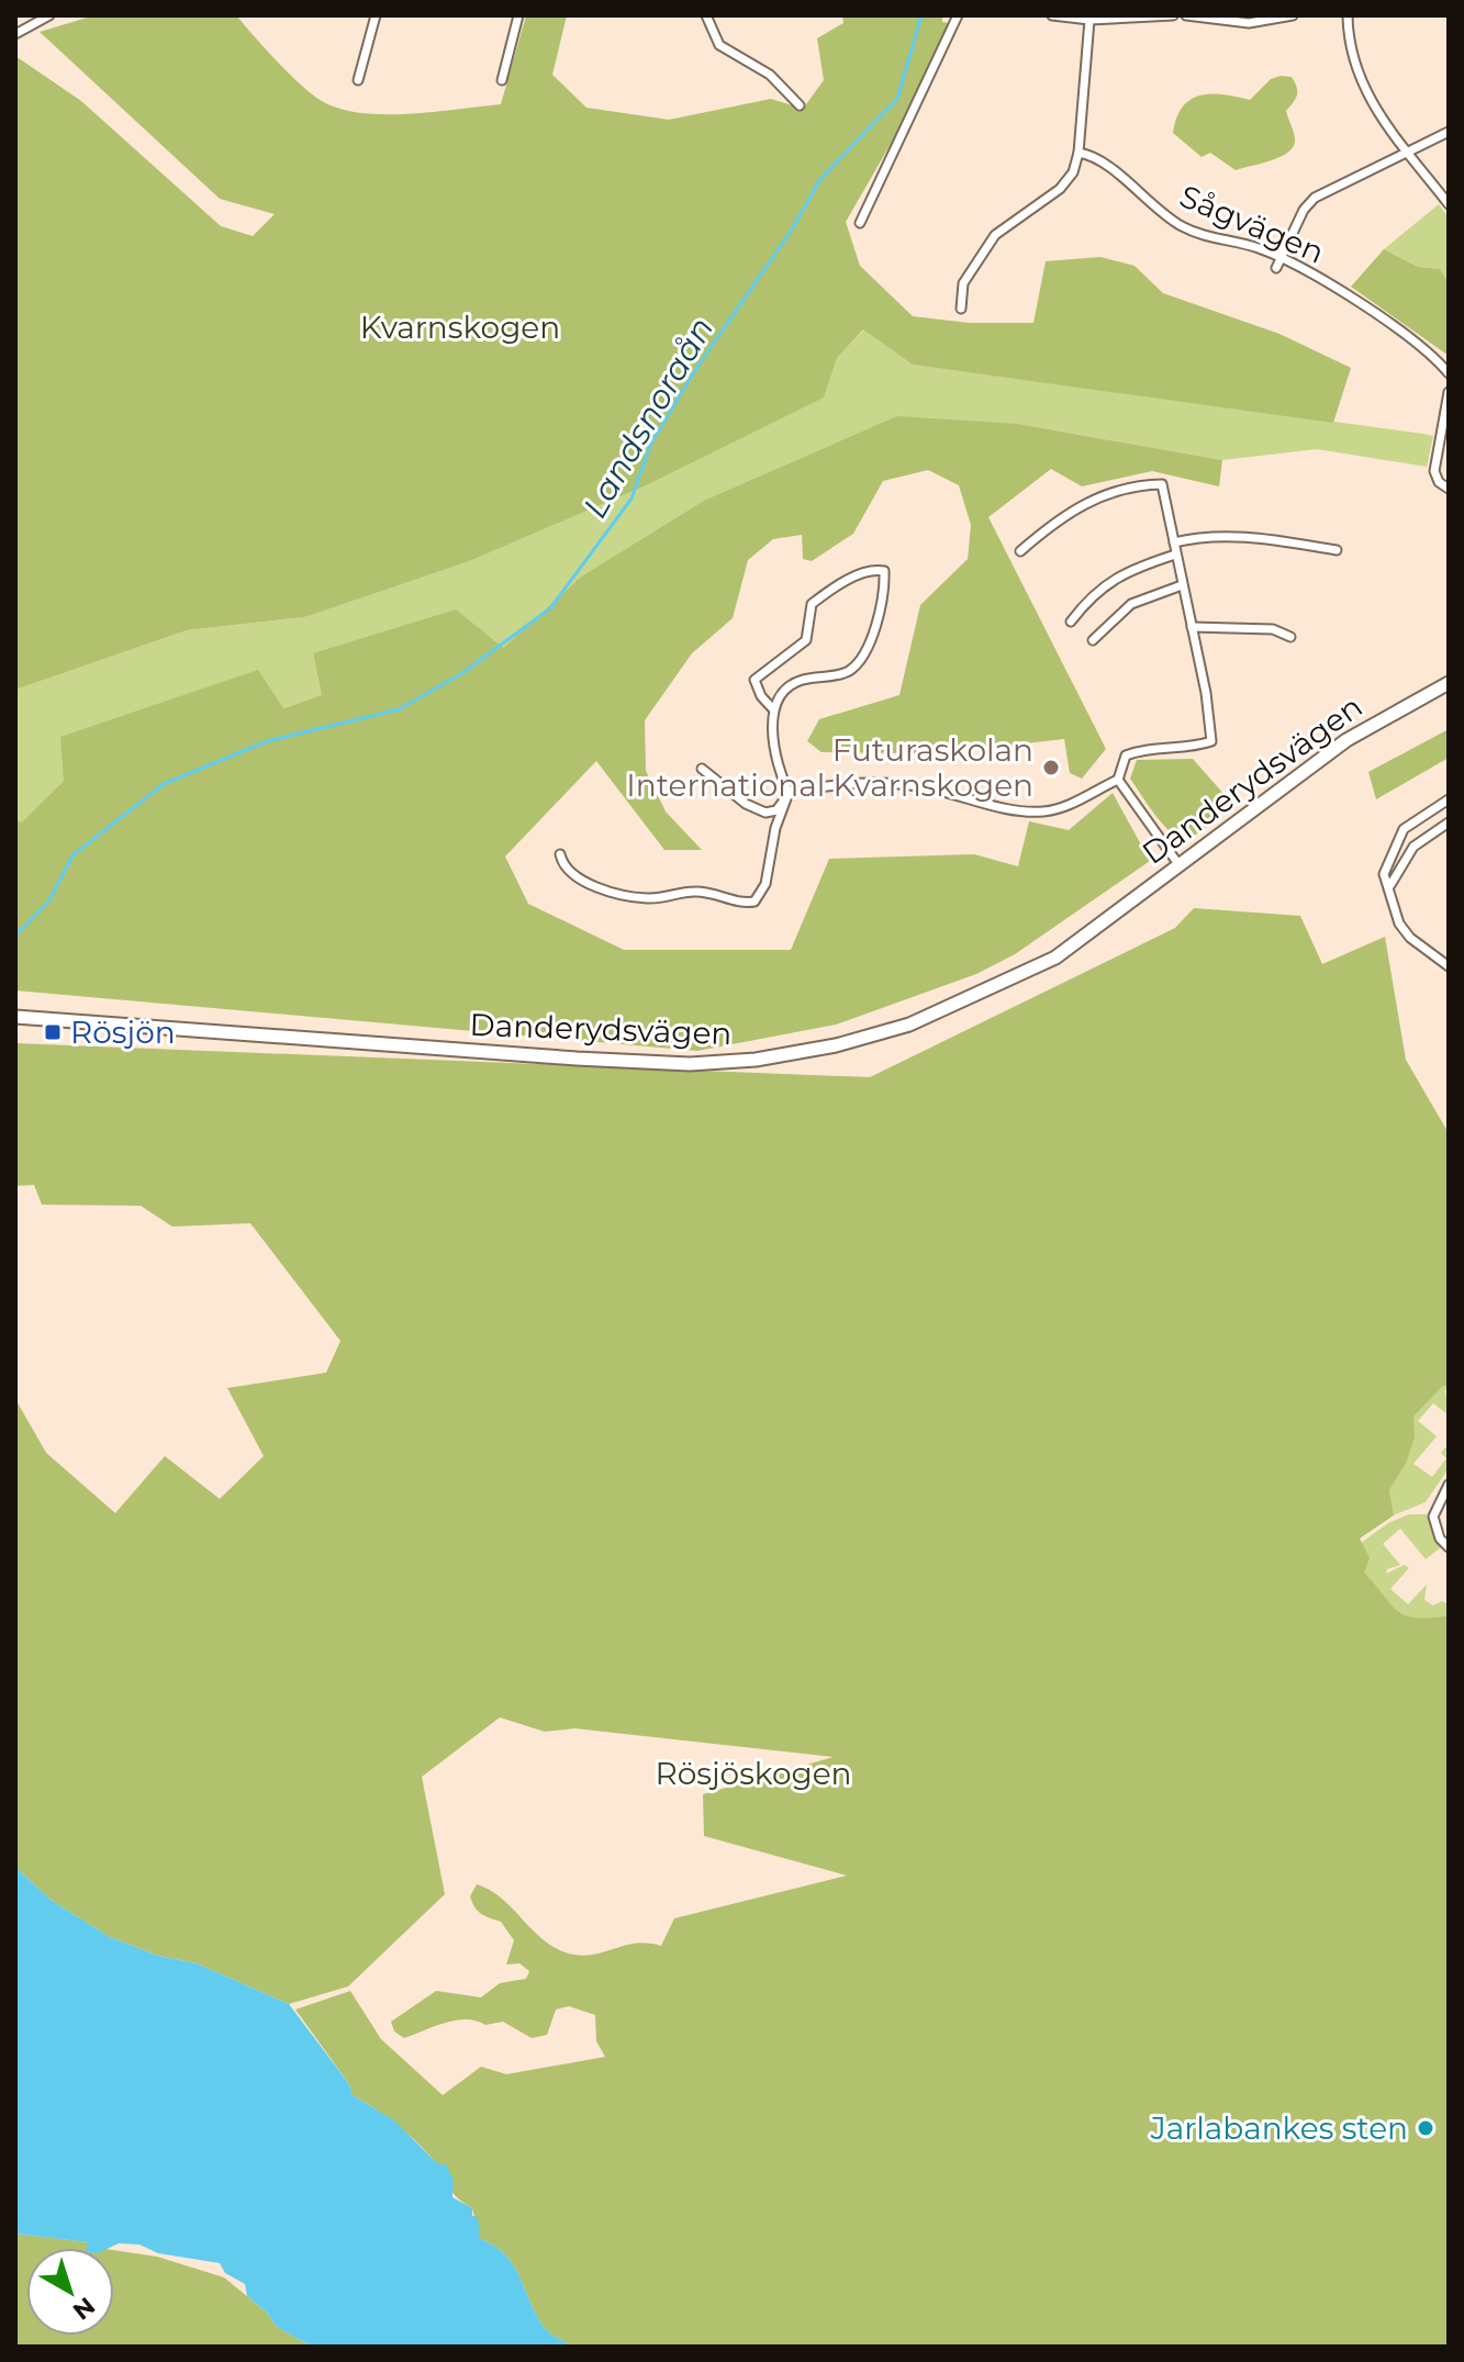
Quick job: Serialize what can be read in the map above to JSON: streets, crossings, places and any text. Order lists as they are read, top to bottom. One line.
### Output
{"streets":{"main road":["Danderydsvägen"],"street":["Sågvägen"]},"water":["Landsnoraån"],"parks":["Kvarnskogen","Rösjöskogen"],"places":{"other":["Futuraskolan International Kvarnskogen","Jarlabankes sten"],"transit":["Rösjön"]},"north":"bottom right"}
